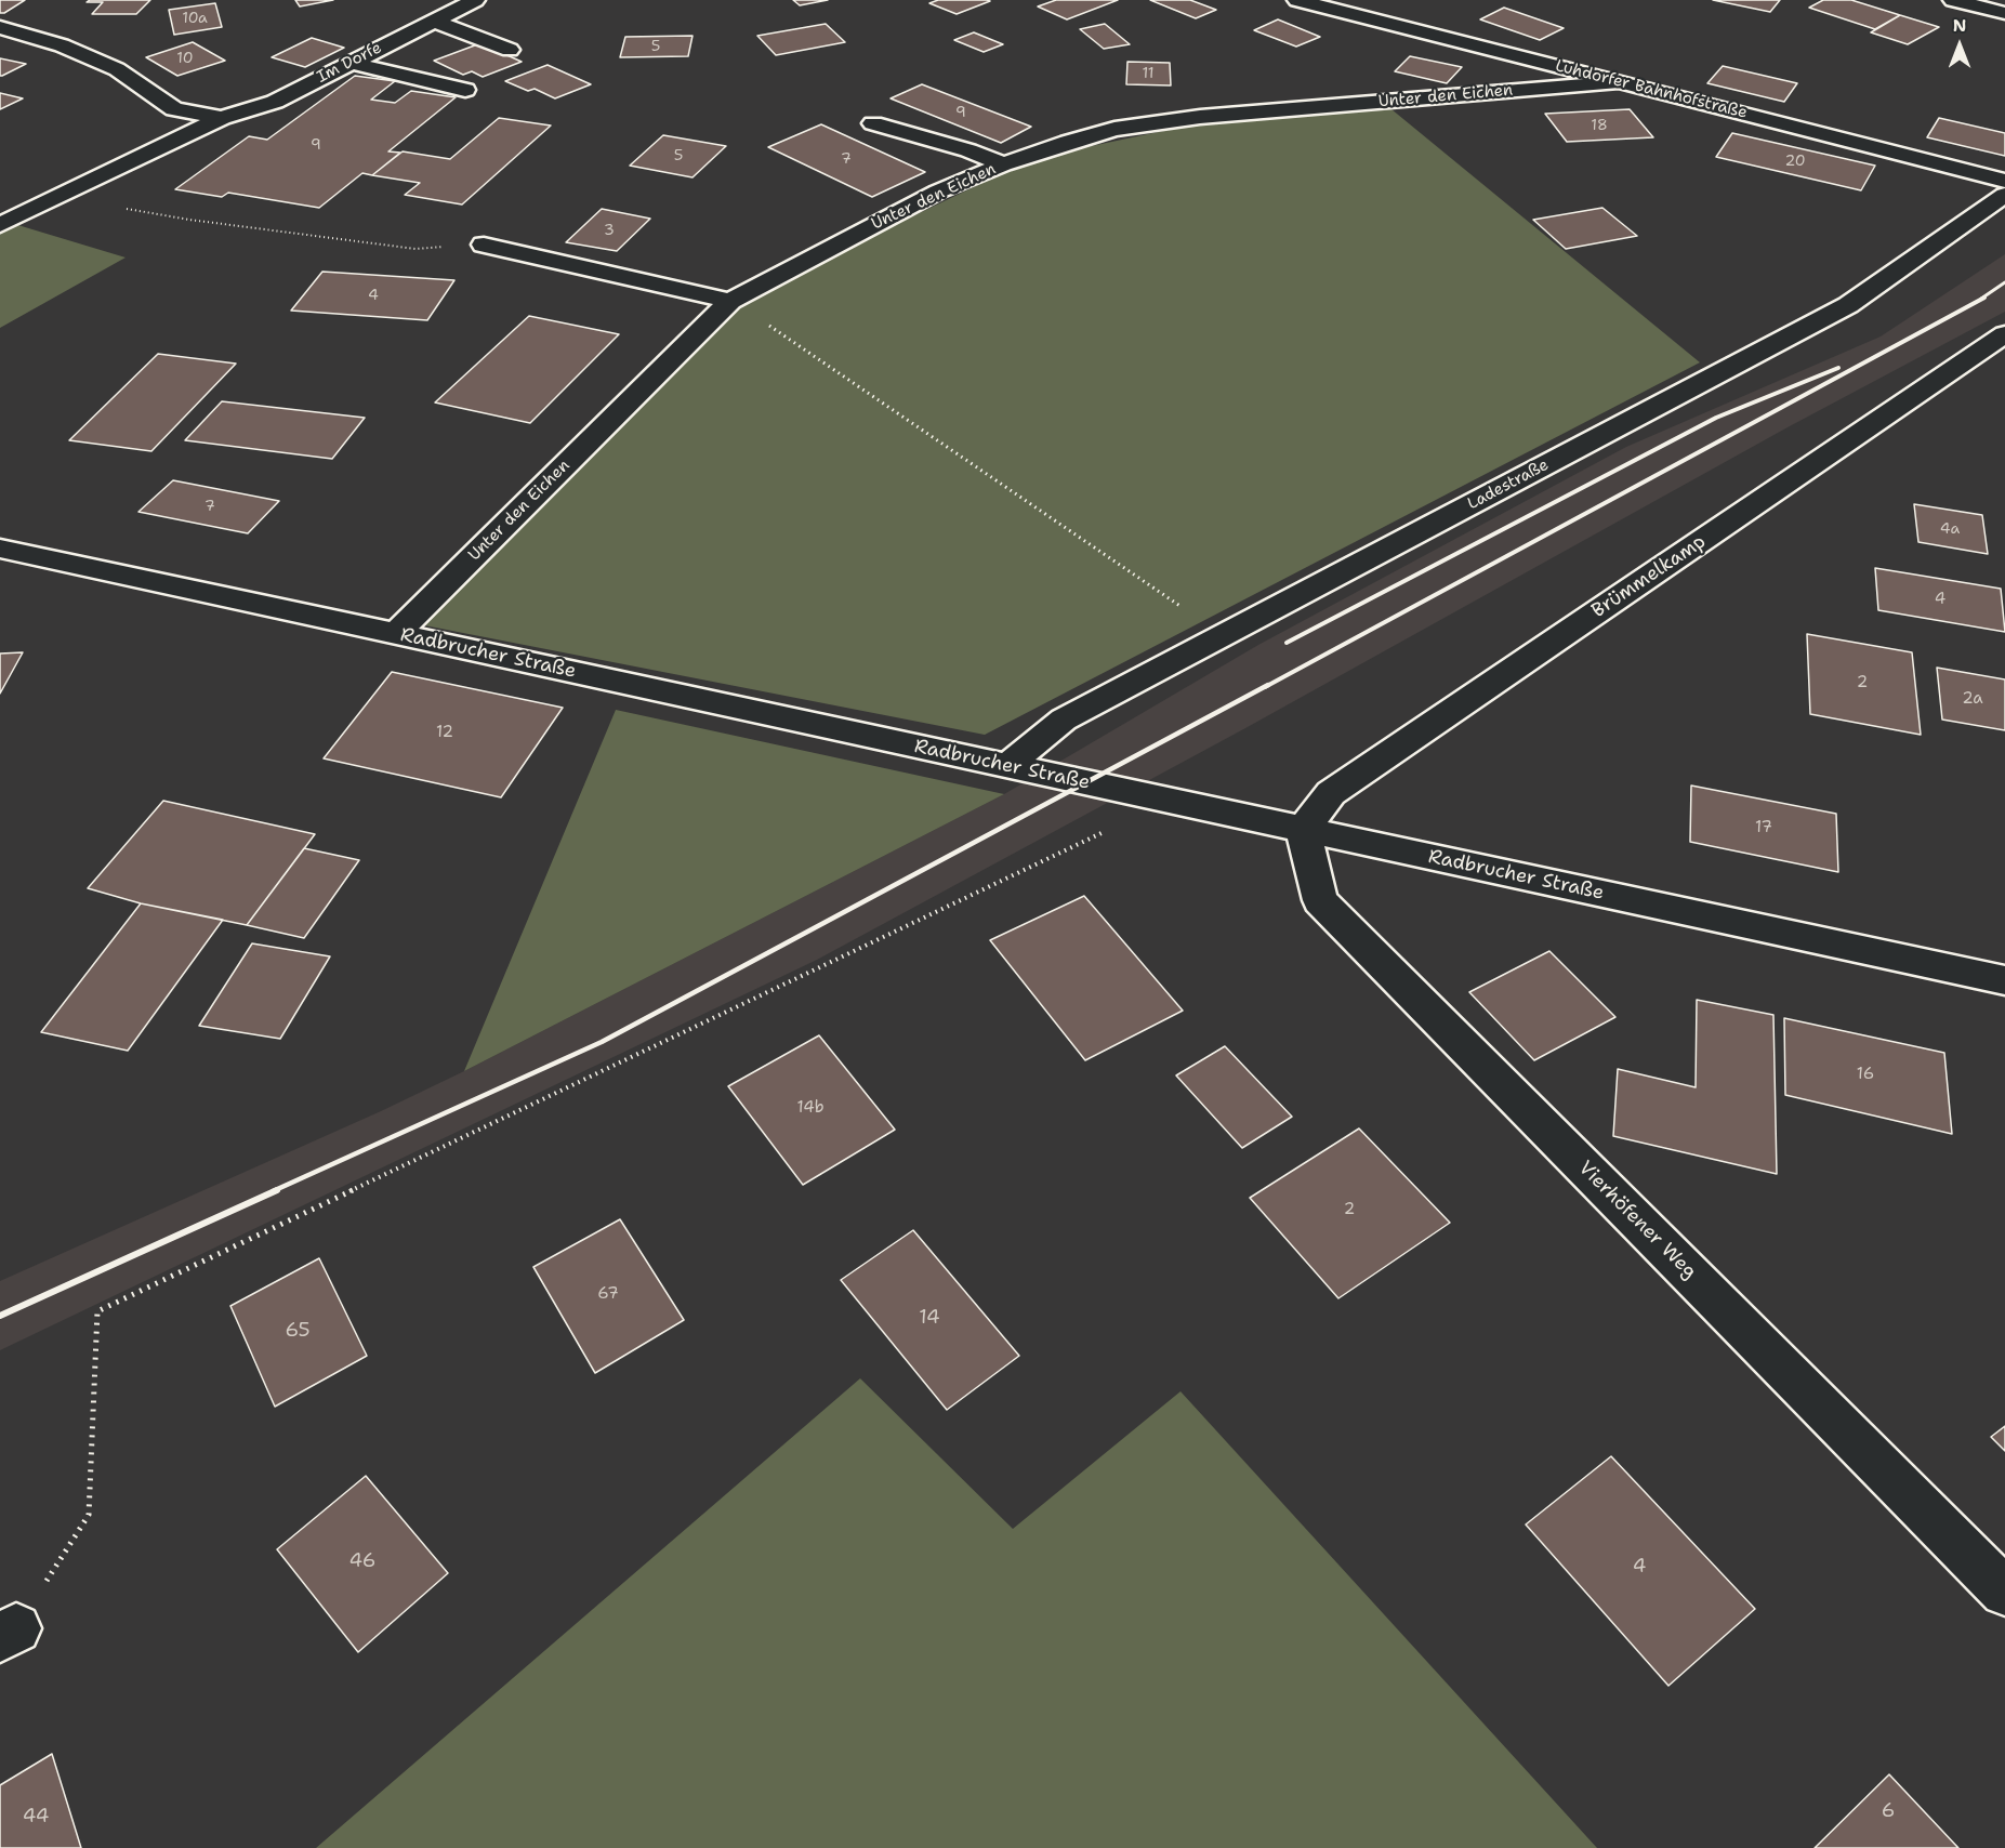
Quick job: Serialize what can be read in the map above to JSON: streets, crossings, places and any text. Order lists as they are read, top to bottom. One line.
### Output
{"streets":{"street":["Im Dorfe","Luhdorfer Bahnhofstraße","Unter den Eichen","Ladestraße","Brümmelkamp","Radbrucher Straße","Vierhöfener Weg"]},"crossings":[["Luhdorfer Bahnhofstraße","Unter den Eichen"],["Unter den Eichen","Radbrucher Straße"],["Ladestraße","Radbrucher Straße"],["Brümmelkamp","Radbrucher Straße"],["Brümmelkamp","Vierhöfener Weg"],["Radbrucher Straße","Vierhöfener Weg"]],"house_numbers":["10a","5","10","11","9","18","9","5","7","20","3","4","7","4a","4","2","2a","12","17","16","14b","2","67","14","65","46","4","6","44"],"north":"top"}
